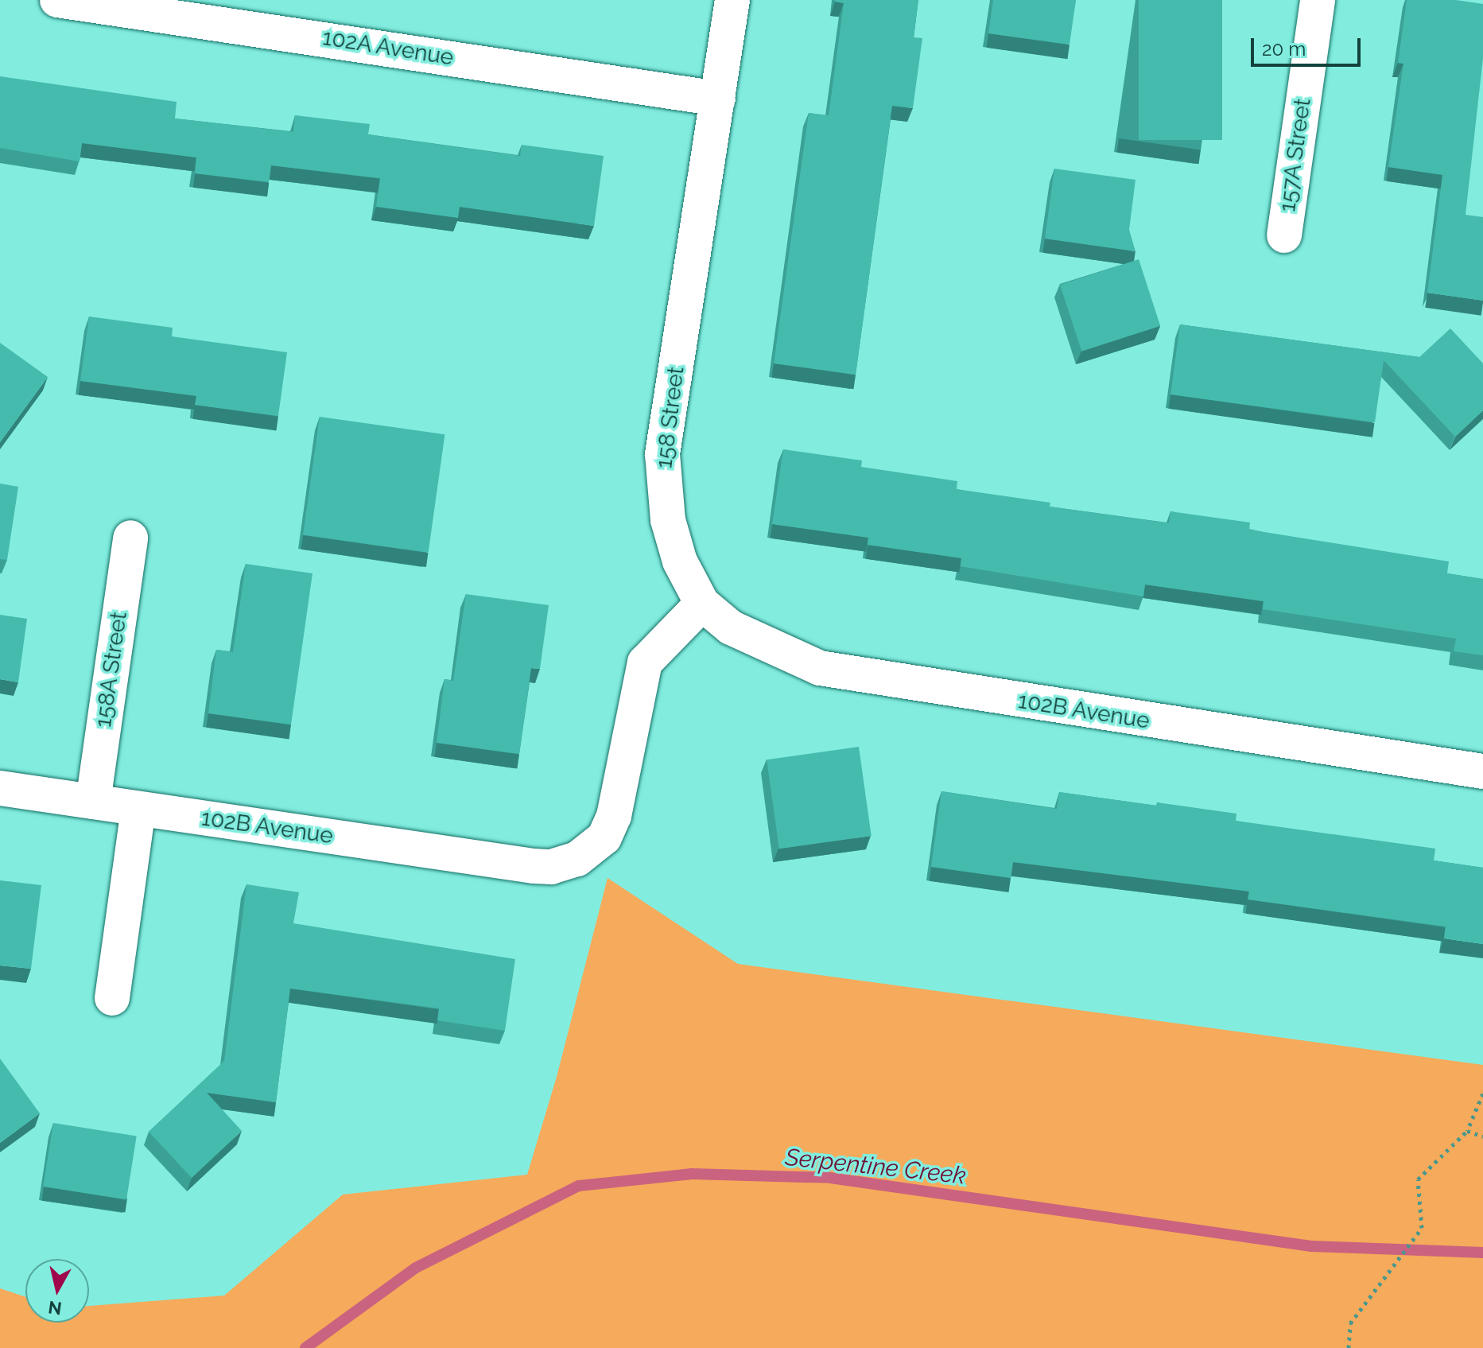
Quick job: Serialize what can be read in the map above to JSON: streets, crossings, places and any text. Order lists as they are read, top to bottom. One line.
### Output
{"streets":{"street":["102A Avenue","157A Street","158 Street","158A Street","102B Avenue"]},"crossings":[["102A Avenue","158 Street"],["158 Street","102B Avenue"],["158A Street","102B Avenue"]],"water":["Serpentine Creek"],"scale_bar":"20 m","north":"bottom"}
